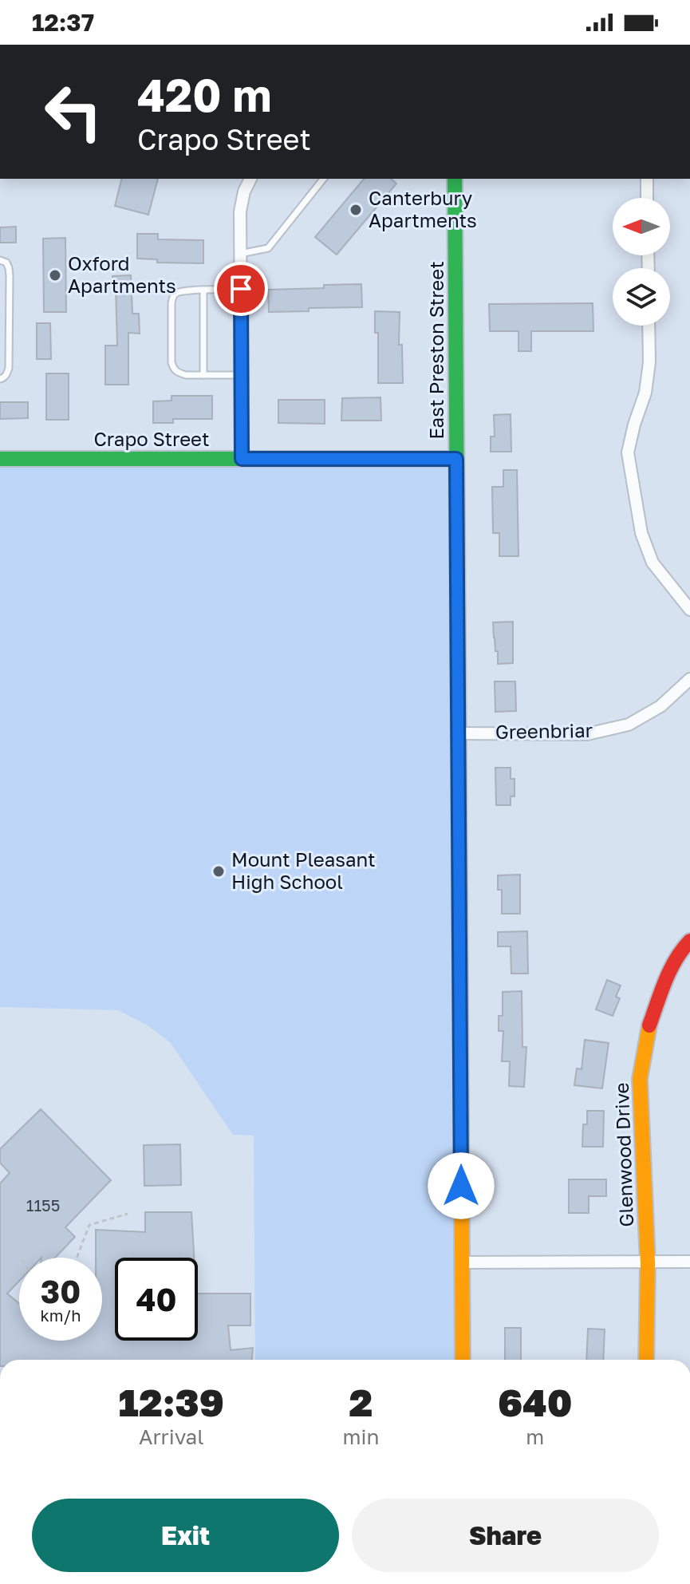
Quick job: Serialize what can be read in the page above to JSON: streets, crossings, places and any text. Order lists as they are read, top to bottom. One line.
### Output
{"streets":{"street":["East Preston Street","Crapo Street","Greenbriar","Glenwood Drive"]},"crossings":[["East Preston Street","Crapo Street"],["East Preston Street","Greenbriar"]],"places":["Canterbury Apartments","Oxford Apartments","Mount Pleasant High School"],"house_numbers":["1155"],"north":"left","page":{"status":"12:37","turn":["420 m","Crapo Street"],"speed":"30 km/h","limit":"40","eta":["12:39","Arrival","2","min","640","m"],"buttons":["Exit","Share"]}}
